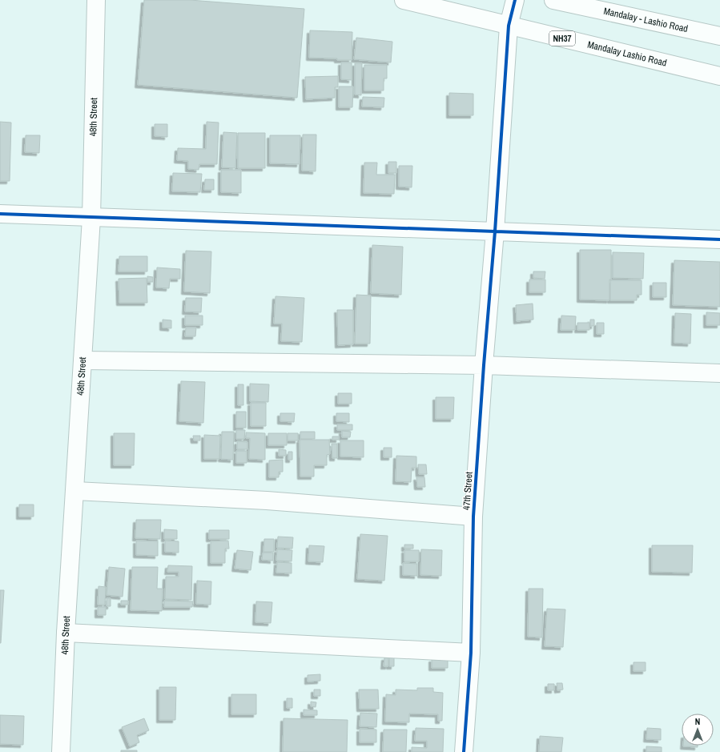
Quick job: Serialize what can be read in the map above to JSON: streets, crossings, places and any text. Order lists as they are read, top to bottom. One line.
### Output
{"streets":{"main road":["Mandalay - Lashio Road","NH37","Mandalay Lashio Road","48th Street","47th Street"]},"crossings":[["Mandalay Lashio Road","47th Street"]],"north":"top"}
